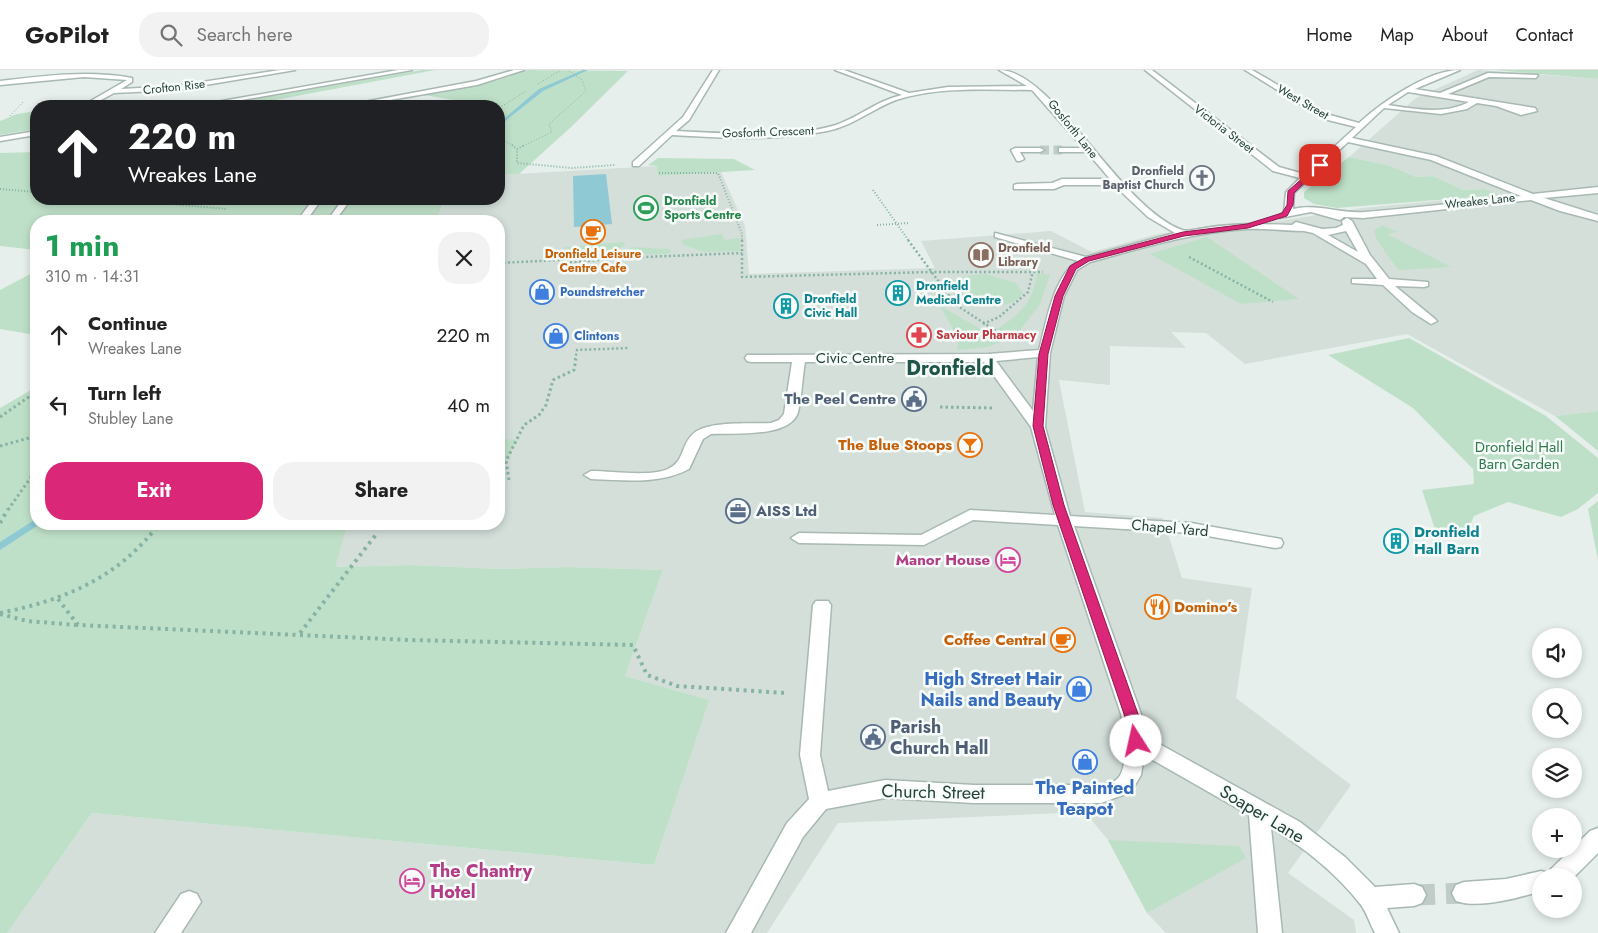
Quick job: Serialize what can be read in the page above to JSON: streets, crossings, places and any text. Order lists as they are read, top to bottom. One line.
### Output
{"streets":{"street":["Crofton Rise","West Street","Gosforth Lane","Victoria Street","Gosforth Crescent","Wreakes Lane","Civic Centre","Chapel Yard","Church Street","Soaper Lane"]},"crossings":[["Gosforth Lane","Gosforth Crescent"],["Gosforth Lane","Wreakes Lane"],["Chapel Yard","Church Street"],["Church Street","Soaper Lane"]],"districts":["Dronfield"],"parks":["Dronfield Hall Barn Garden"],"places":{"church":["Dronfield Baptist Church"],"sports":["Dronfield Sports Centre"],"cafe":["Dronfield Leisure Centre Cafe","Coffee Central"],"library":["Dronfield Library"],"shop":["Poundstretcher","Clintons","High Street Hair Nails and Beauty","The Painted Teapot"],"building":["Dronfield Medical Centre","Dronfield Civic Hall","Dronfield Hall Barn"],"pharmacy":["Saviour Pharmacy"],"public building":["The Peel Centre","Parish Church Hall"],"bar":["The Blue Stoops"],"office":["AISS Ltd"],"hotel":["Manor House","The Chantry Hotel"],"restaurant":["Domino's"]},"page":{"header":"GoPilot","search":"Search here","nav":["Home","Map","About","Contact"],"turn":["220 m","Wreakes Lane"],"heading":["1 min","310 m · 14:31"],"list":[{"name":"Continue","note":"Wreakes Lane","value":"220 m"},{"name":"Turn left","note":"Stubley Lane","value":"40 m"}],"buttons":["Exit","Share"],"map_buttons":["+","−"]}}
